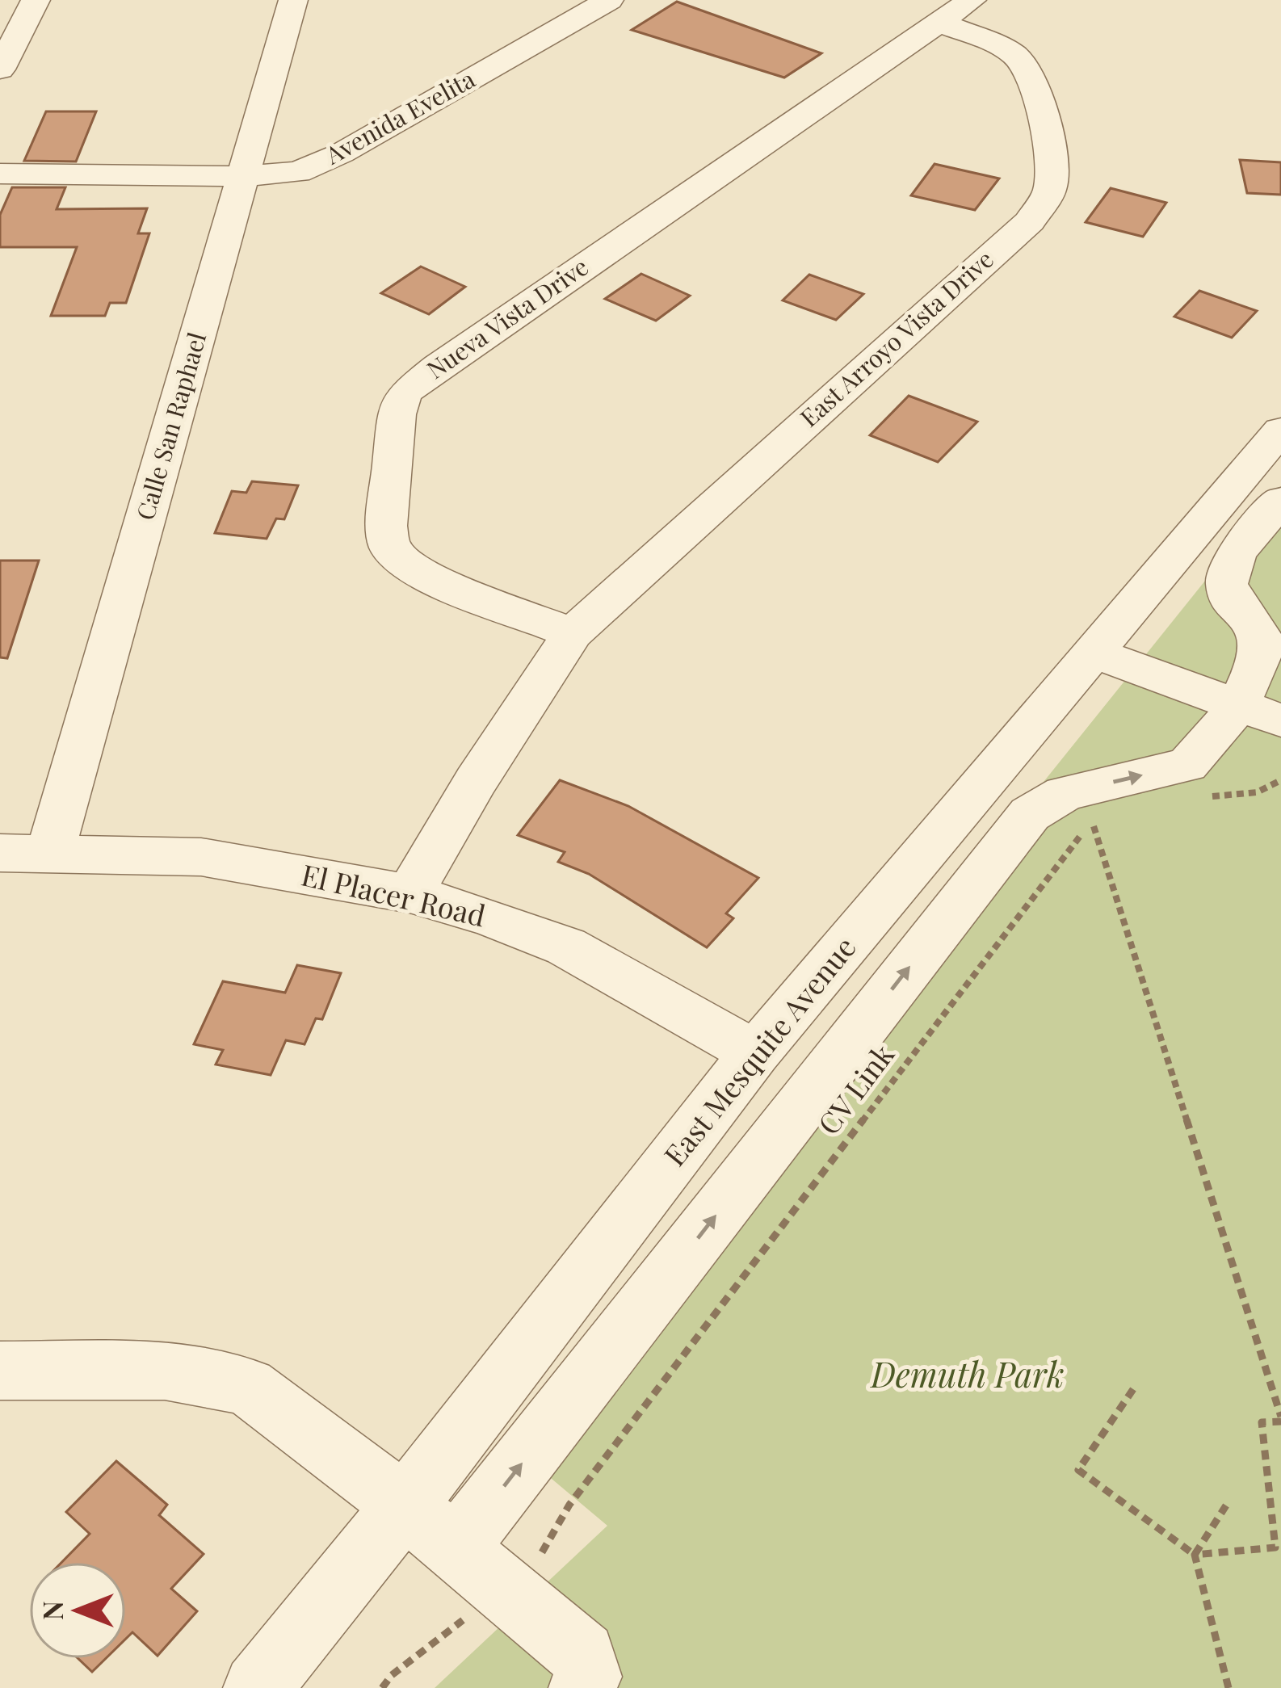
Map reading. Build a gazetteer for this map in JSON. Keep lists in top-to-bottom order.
{
  "streets": {
    "street": [
      "Avenida Evelita",
      "Nueva Vista Drive",
      "East Arroyo Vista Drive",
      "Calle San Raphael",
      "El Placer Road",
      "East Mesquite Avenue"
    ],
    "path": ["CV Link"]
  },
  "crossings": [
    ["Avenida Evelita", "Calle San Raphael"],
    ["Nueva Vista Drive", "East Arroyo Vista Drive"],
    ["Calle San Raphael", "El Placer Road"],
    ["El Placer Road", "East Mesquite Avenue"]
  ],
  "parks": ["Demuth Park"],
  "north": "left"
}
